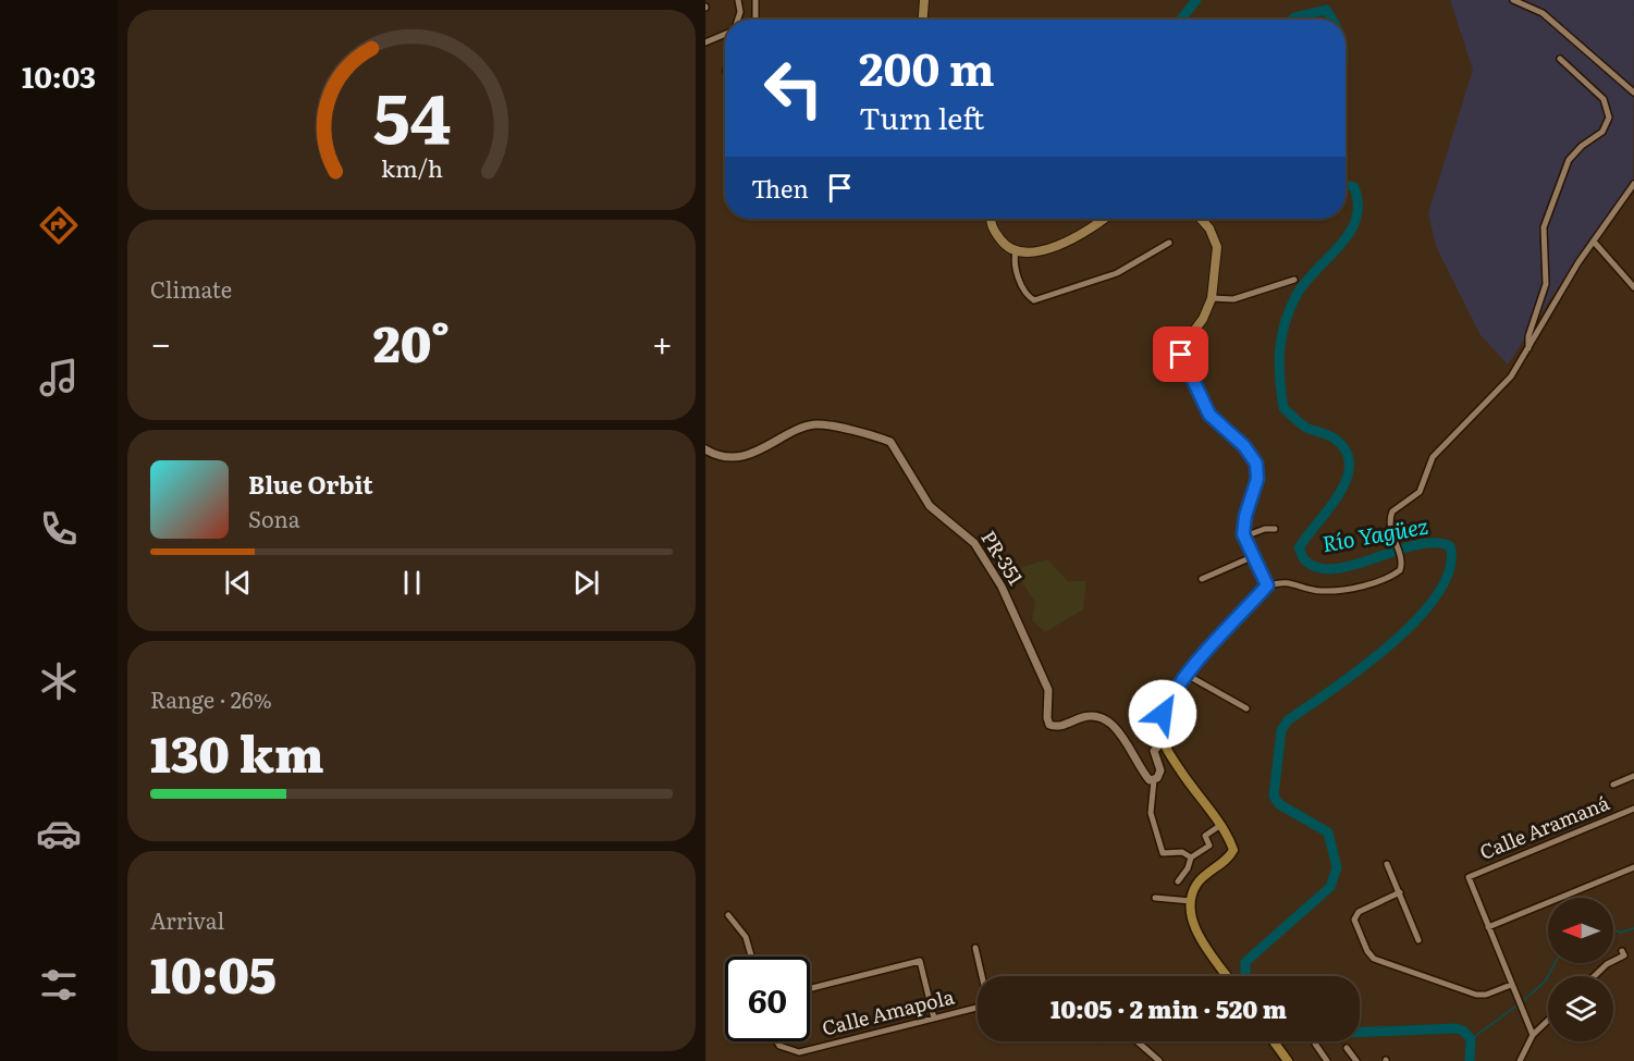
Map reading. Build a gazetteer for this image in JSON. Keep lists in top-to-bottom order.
{
  "streets": {
    "street": ["PR-351", "Calle Aramaná", "Calle Amapola"]
  },
  "water": ["Río Yagüez"],
  "north": "left",
  "page": {
    "tabs": "10:03",
    "turn": ["200 m", "Turn left"],
    "then": "Then",
    "tile": [
      "Climate",
      ["Range · 26%", "130 km"],
      ["Arrival", "10:05"]
    ],
    "heat": ["−", "20°", "+"],
    "song": ["Blue Orbit", "Sona"],
    "limit": "60",
    "trip": "10:05 · 2 min · 520 m",
    "gauge": ["54", "km/h"]
  }
}
